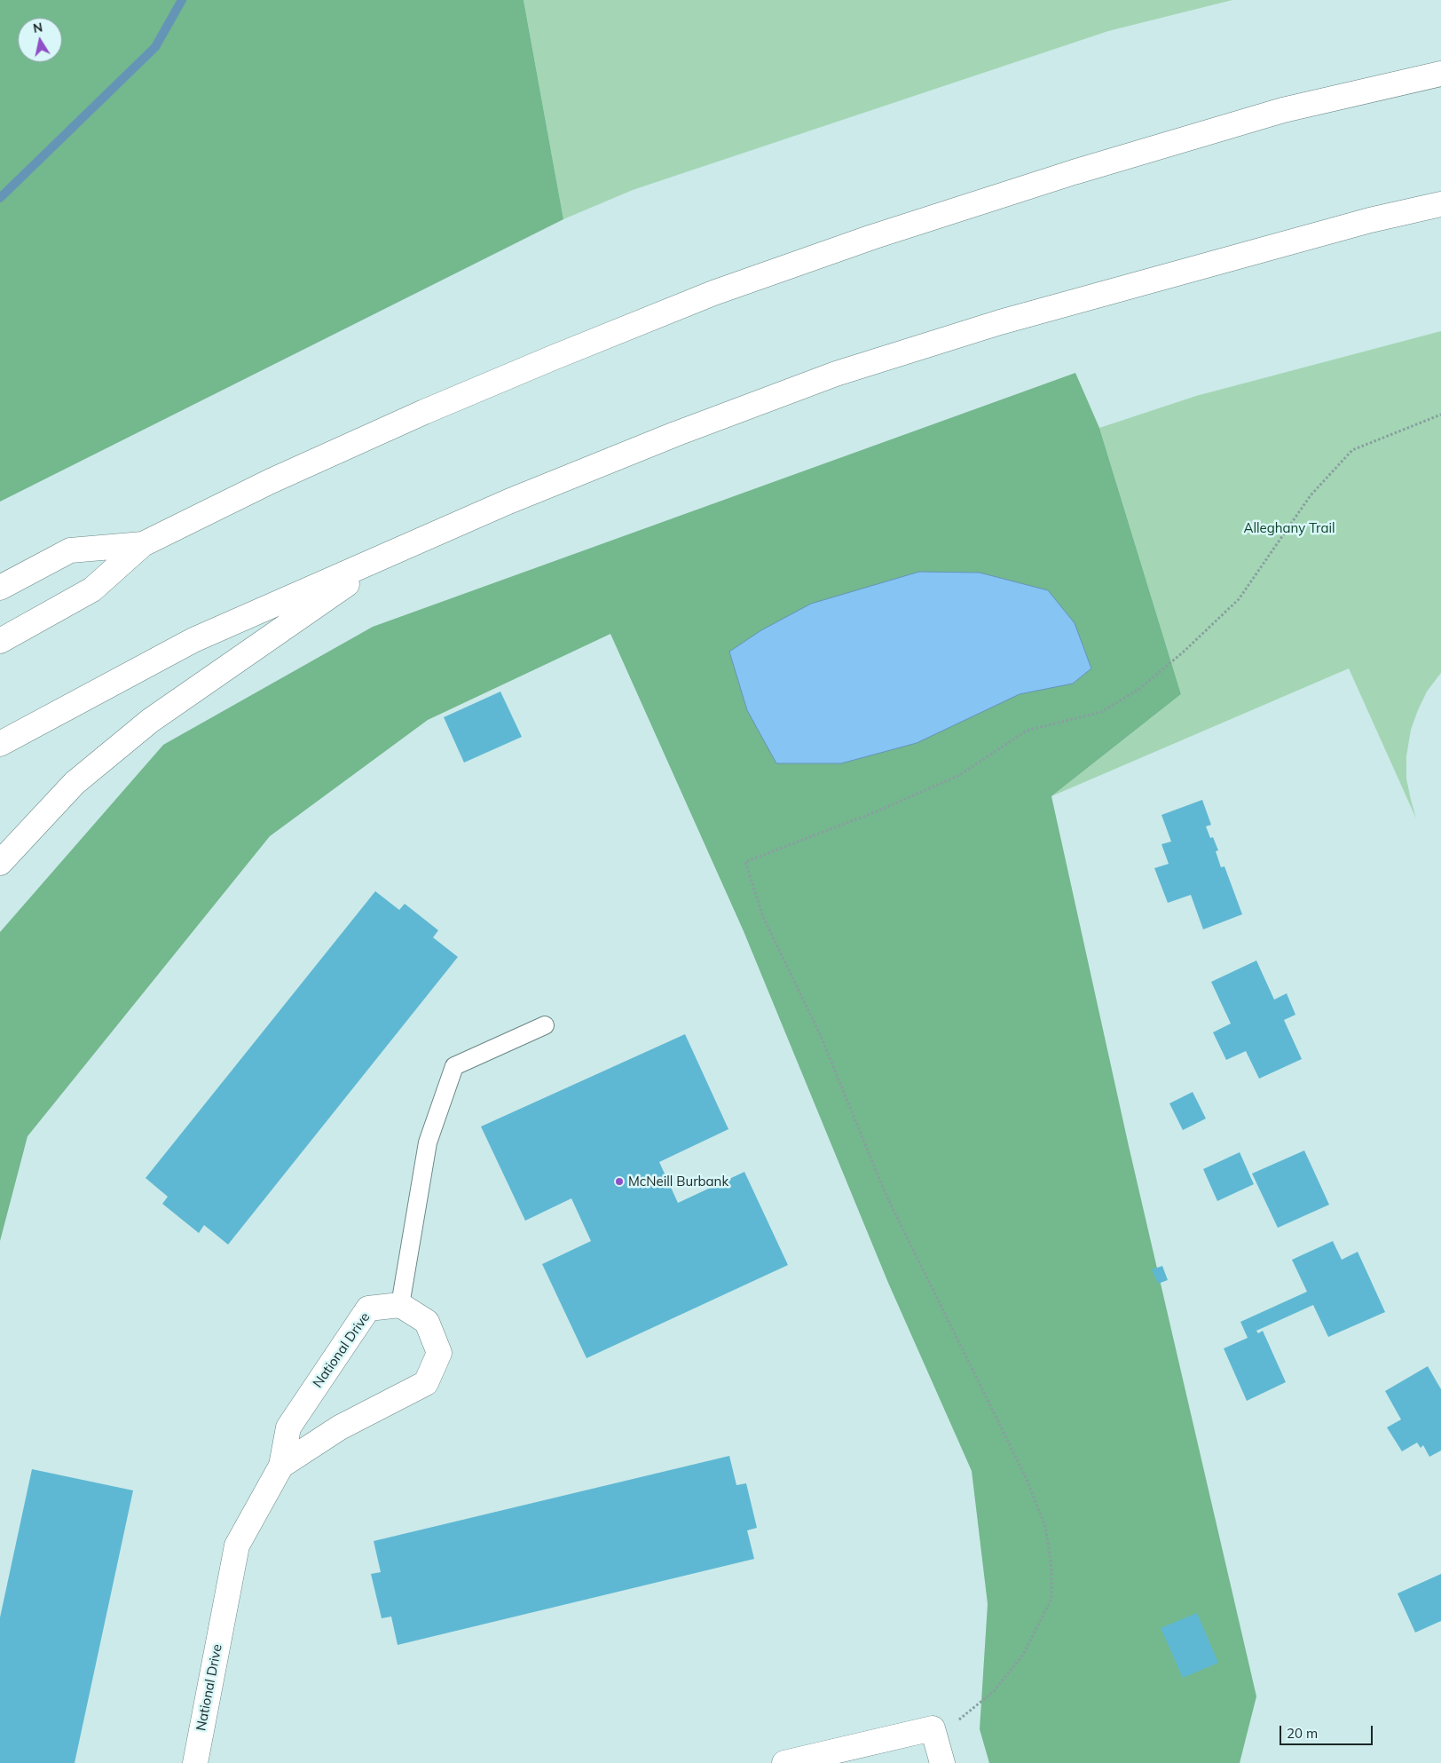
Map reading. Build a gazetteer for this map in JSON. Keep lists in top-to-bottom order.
{
  "streets": {
    "main road": ["National Drive"]
  },
  "parks": ["Alleghany Trail"],
  "places": ["McNeill Burbank"],
  "scale_bar": "20 m",
  "north": "top"
}
